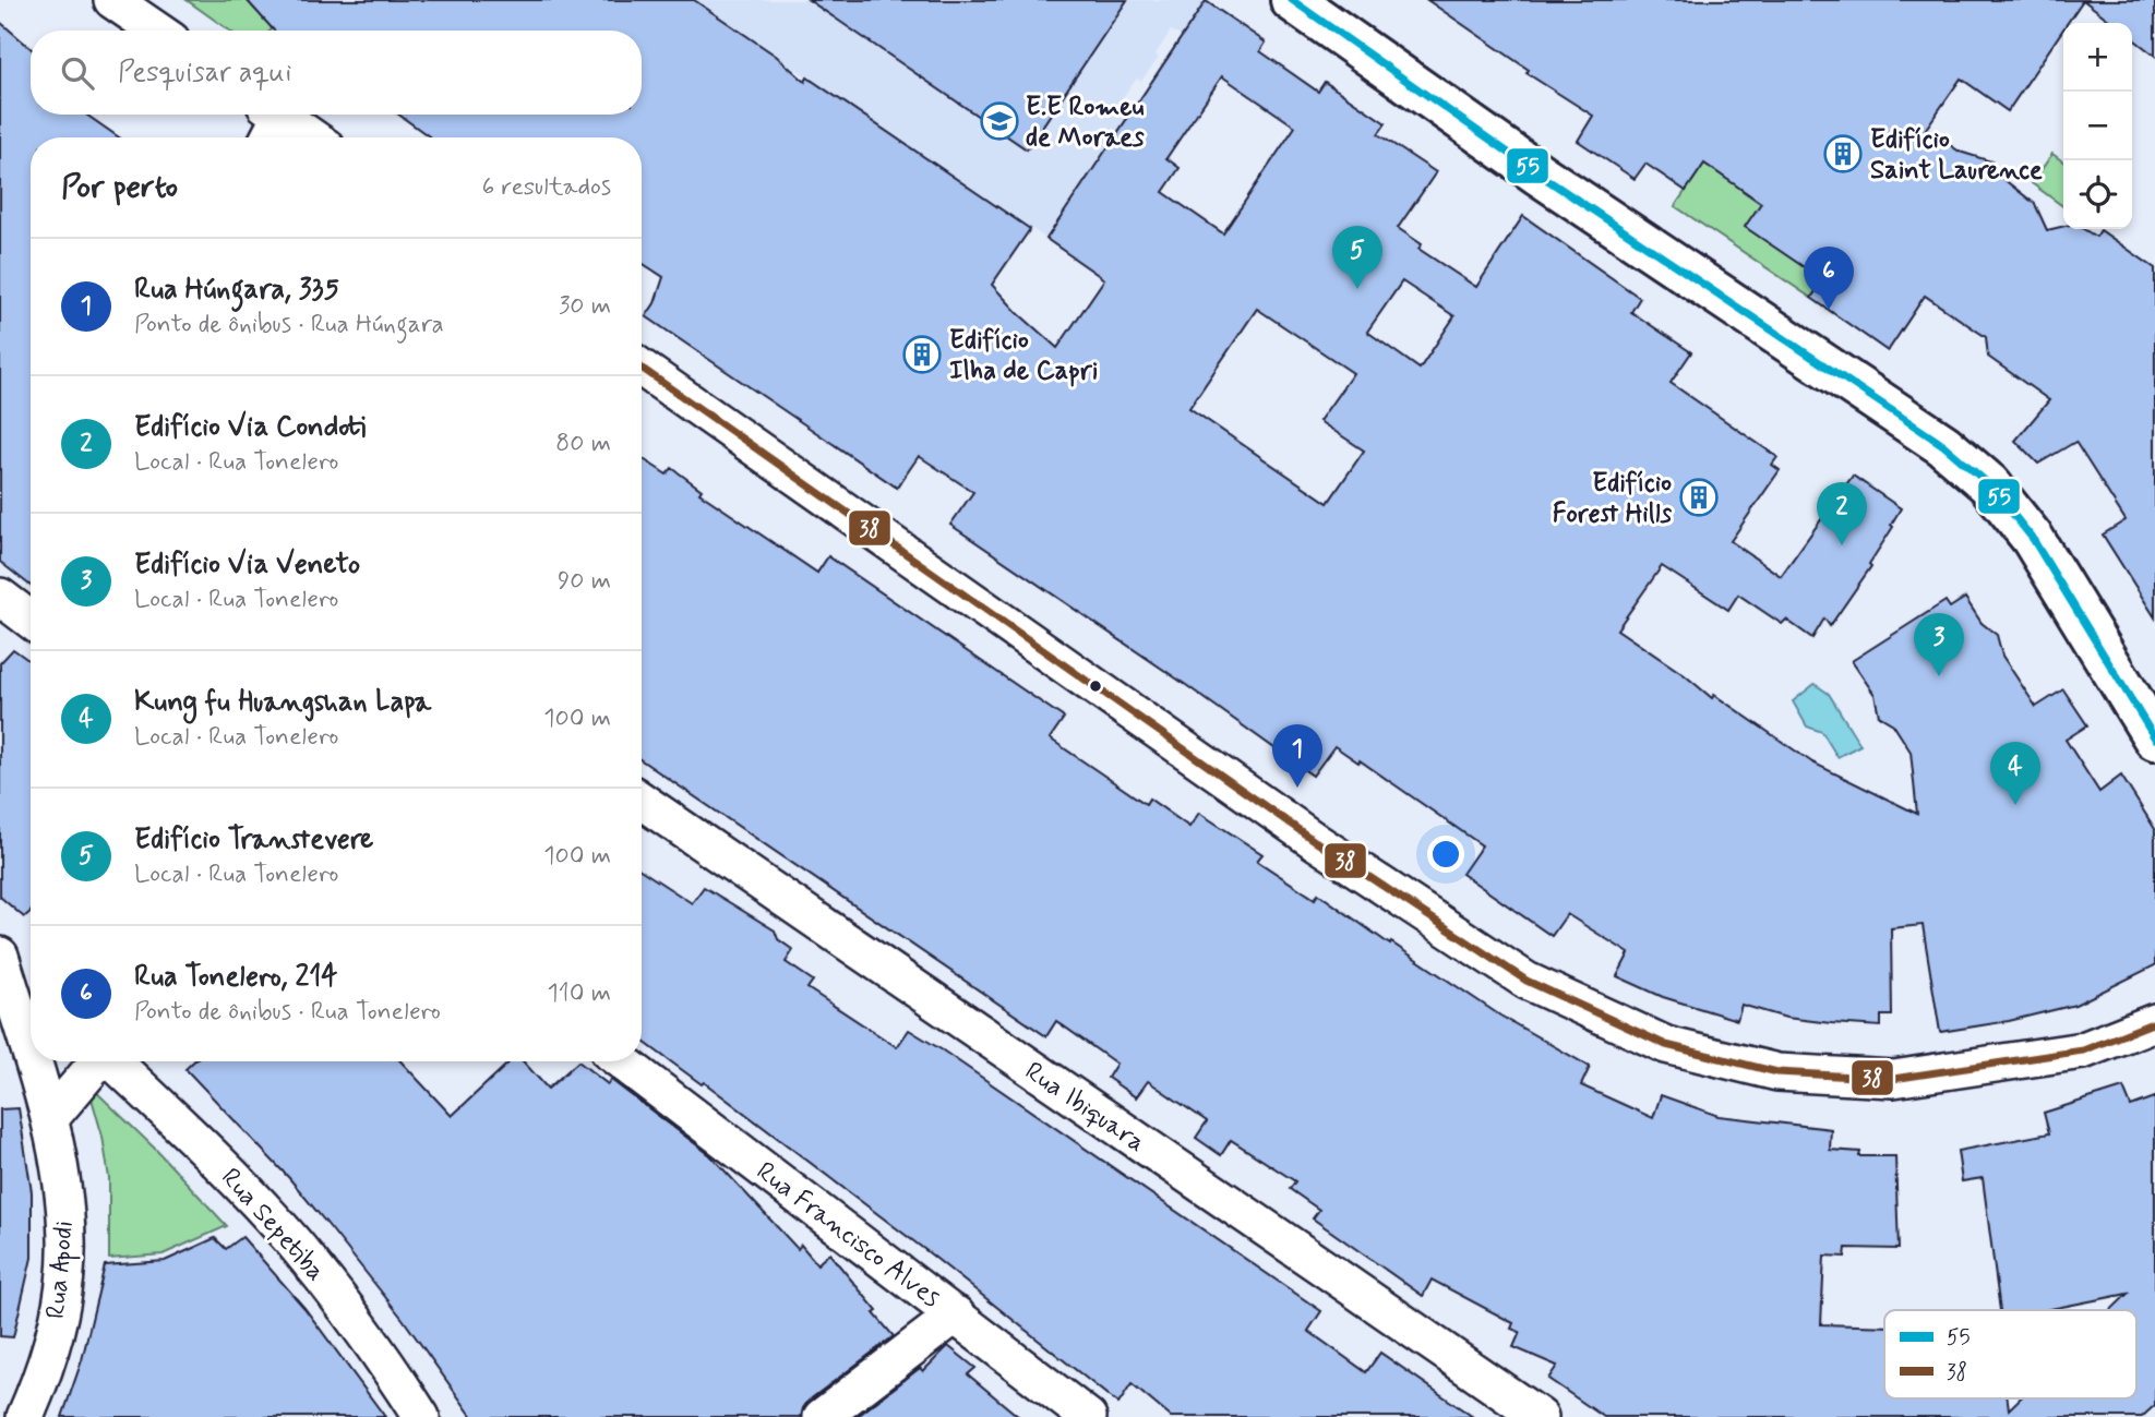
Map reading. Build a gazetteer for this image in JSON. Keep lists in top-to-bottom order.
{
  "streets": {
    "street": [
      "Rua Ibiquara",
      "Rua Sepetiba",
      "Rua Francisco Alves",
      "Rua Apodi"
    ]
  },
  "places": {
    "school or university": ["E.E Romeu de Moraes"],
    "building": ["Edifício Saint Laurence", "Edifício Ilha de Capri", "Edifício Forest Hills"]
  },
  "lines": ["transit line 55", "transit line 38"],
  "legend": ["55", "38"],
  "page": {
    "map_buttons": ["+", "−"],
    "search": "Pesquisar aqui",
    "heading": ["Por perto", "6 resultados"],
    "pins": [
      "5",
      "6",
      "2",
      "3",
      "1",
      "4"
    ],
    "list": [
      {
        "mark": "1",
        "name": "Rua Húngara, 335",
        "note": "Ponto de ônibus · Rua Húngara",
        "value": "30 m"
      },
      {
        "mark": "2",
        "name": "Edifício Via Condoti",
        "note": "Local · Rua Tonelero",
        "value": "80 m"
      },
      {
        "mark": "3",
        "name": "Edifício Via Veneto",
        "note": "Local · Rua Tonelero",
        "value": "90 m"
      },
      {
        "mark": "4",
        "name": "Kung fu Huangshan Lapa",
        "note": "Local · Rua Tonelero",
        "value": "100 m"
      },
      {
        "mark": "5",
        "name": "Edifício Transtevere",
        "note": "Local · Rua Tonelero",
        "value": "100 m"
      },
      {
        "mark": "6",
        "name": "Rua Tonelero, 214",
        "note": "Ponto de ônibus · Rua Tonelero",
        "value": "110 m"
      }
    ]
  }
}
